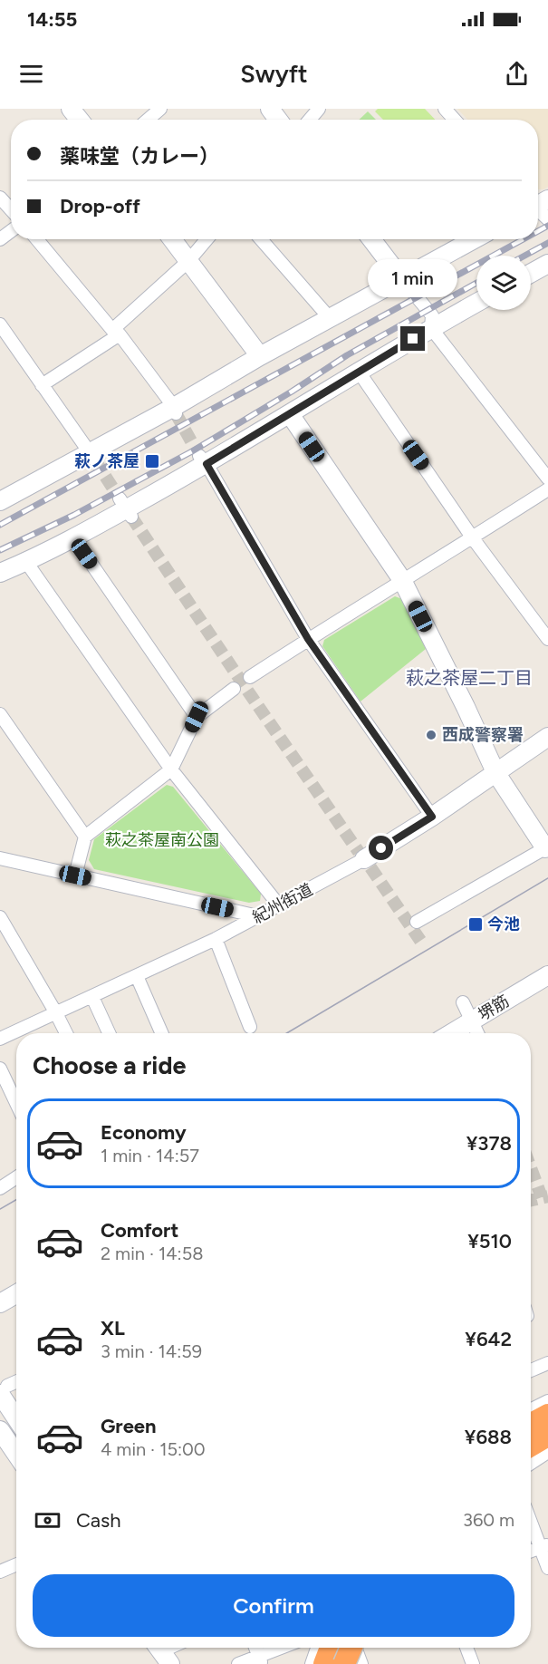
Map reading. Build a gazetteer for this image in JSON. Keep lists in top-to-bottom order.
{
  "streets": {
    "street": ["紀州街道", "堺筋"]
  },
  "districts": ["萩之茶屋二丁目"],
  "parks": ["萩之茶屋南公園"],
  "places": {
    "transit": ["萩ノ茶屋", "今池"],
    "other": ["西成警察署"]
  },
  "page": {
    "status": "14:55",
    "header": "Swyft",
    "banner": ["薬味堂（カレー）", "Drop-off"],
    "bubble": "1 min",
    "heading": "Choose a ride",
    "list": [
      {
        "name": "Economy",
        "note": "1 min · 14:57",
        "value": "¥378"
      },
      {
        "name": "Comfort",
        "note": "2 min · 14:58",
        "value": "¥510"
      },
      {
        "name": "XL",
        "note": "3 min · 14:59",
        "value": "¥642"
      },
      {
        "name": "Green",
        "note": "4 min · 15:00",
        "value": "¥688"
      }
    ],
    "pay": ["Cash", "360 m"],
    "buttons": "Confirm"
  }
}
